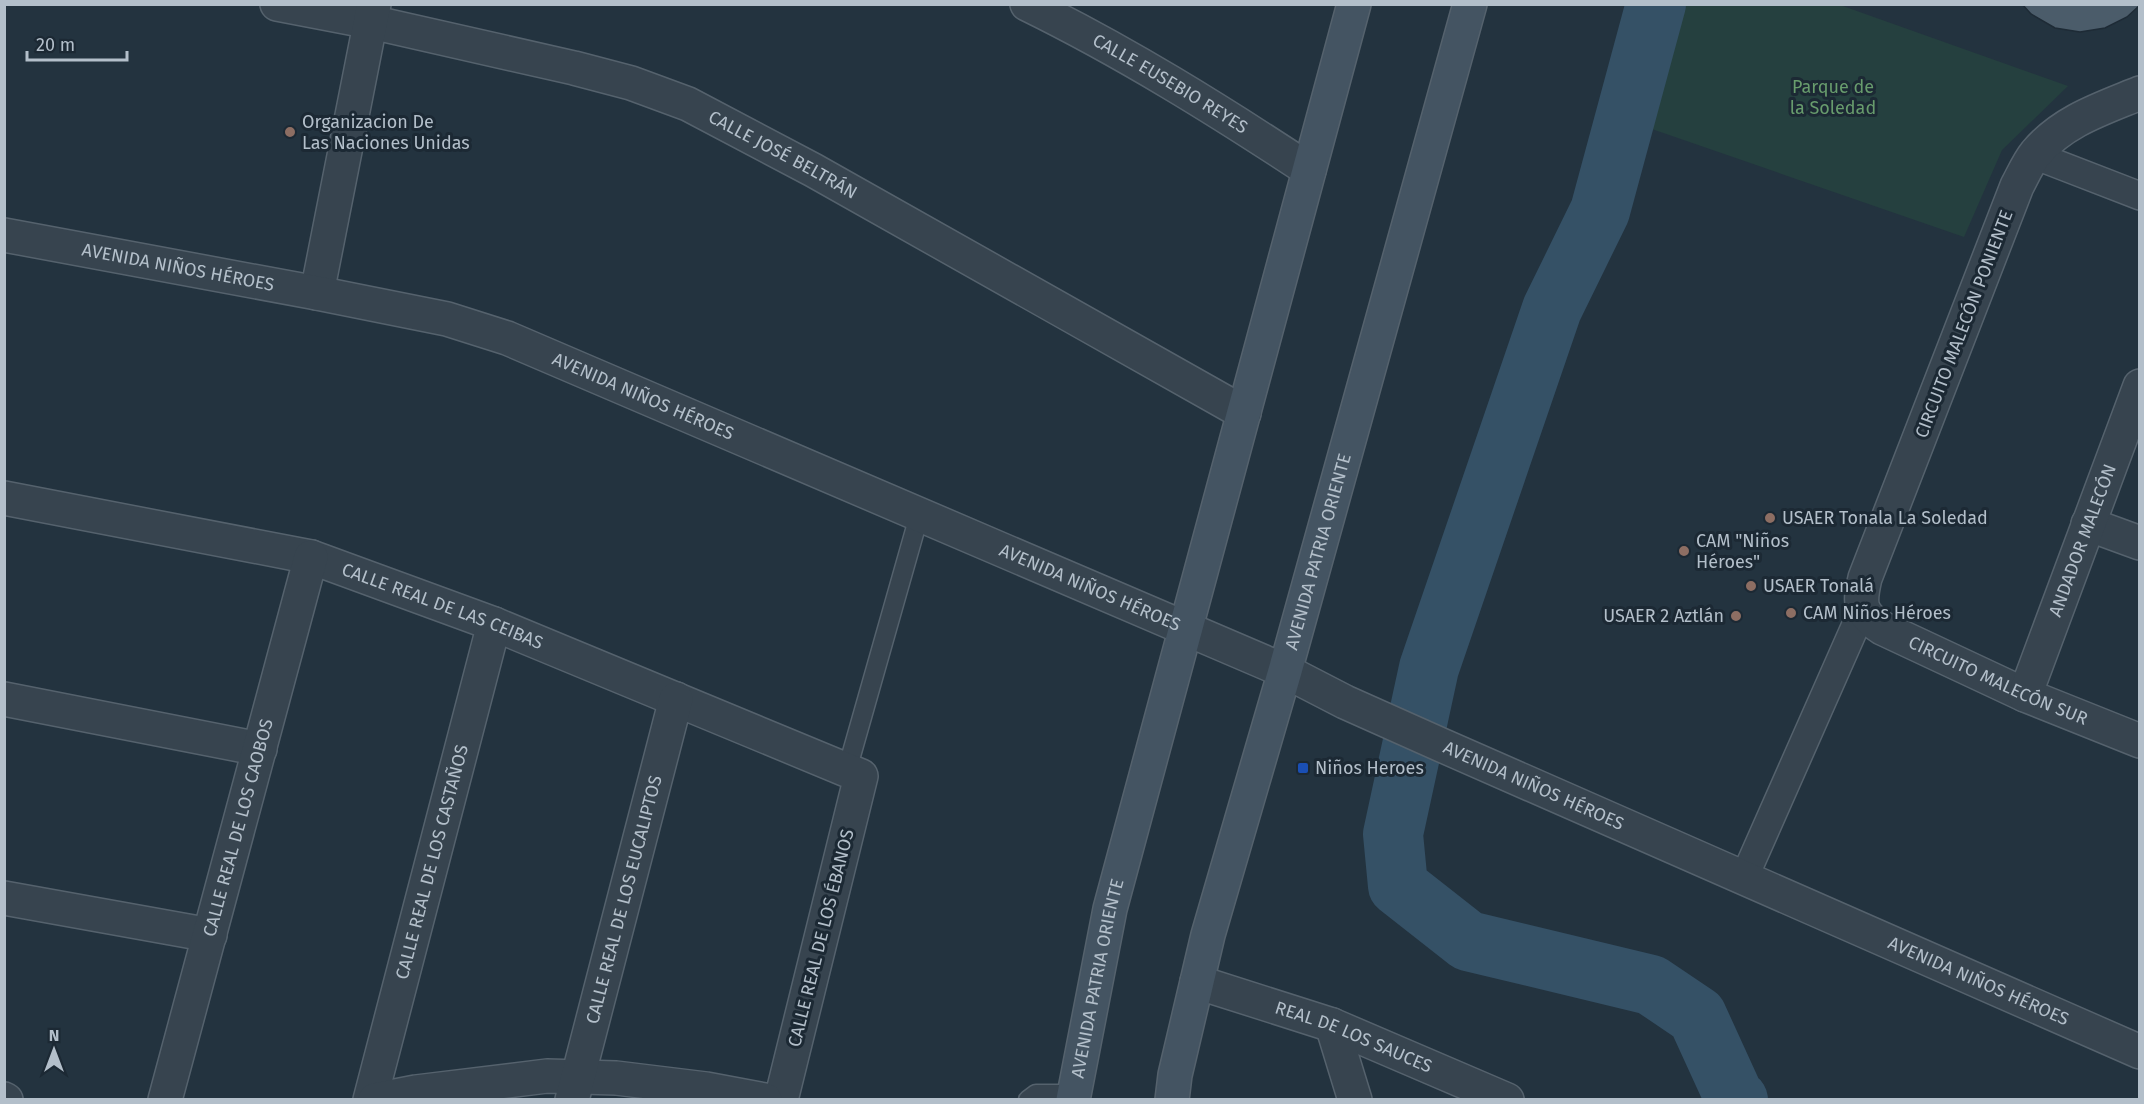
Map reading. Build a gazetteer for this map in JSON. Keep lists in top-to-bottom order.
{
  "streets": {
    "main road": ["AVENIDA PATRIA ORIENTE"],
    "street": [
      "CALLE EUSEBIO REYES",
      "CALLE JOSÉ BELTRÁN",
      "AVENIDA NIÑOS HÉROES",
      "CIRCUITO MALECÓN PONIENTE",
      "ANDADOR MALECÓN",
      "CALLE REAL DE LAS CEIBAS",
      "CIRCUITO MALECÓN SUR",
      "CALLE REAL DE LOS CAOBOS",
      "CALLE REAL DE LOS CASTAÑOS",
      "CALLE REAL DE LOS EUCALIPTOS",
      "CALLE REAL DE LOS ÉBANOS",
      "REAL DE LOS SAUCES"
    ]
  },
  "crossings": [
    ["CALLE EUSEBIO REYES", "AVENIDA PATRIA ORIENTE"],
    ["CALLE JOSÉ BELTRÁN", "AVENIDA PATRIA ORIENTE"],
    ["AVENIDA NIÑOS HÉROES", "AVENIDA PATRIA ORIENTE"],
    ["AVENIDA NIÑOS HÉROES", "CALLE REAL DE LOS ÉBANOS"],
    ["CIRCUITO MALECÓN PONIENTE", "CIRCUITO MALECÓN SUR"],
    ["ANDADOR MALECÓN", "CIRCUITO MALECÓN SUR"],
    ["AVENIDA PATRIA ORIENTE", "REAL DE LOS SAUCES"],
    ["CALLE REAL DE LAS CEIBAS", "CALLE REAL DE LOS CAOBOS"],
    ["CALLE REAL DE LAS CEIBAS", "CALLE REAL DE LOS CASTAÑOS"],
    ["CALLE REAL DE LAS CEIBAS", "CALLE REAL DE LOS EUCALIPTOS"],
    ["CALLE REAL DE LAS CEIBAS", "CALLE REAL DE LOS ÉBANOS"]
  ],
  "parks": ["Parque de la Soledad"],
  "places": {
    "other": [
      "Organizacion De Las Naciones Unidas",
      "USAER Tonala La Soledad",
      "CAM \"Niños Héroes\"",
      "USAER Tonalá",
      "CAM Niños Héroes",
      "USAER 2 Aztlán"
    ],
    "transit": ["Niños Heroes"]
  },
  "scale_bar": "20 m",
  "north": "top"
}
